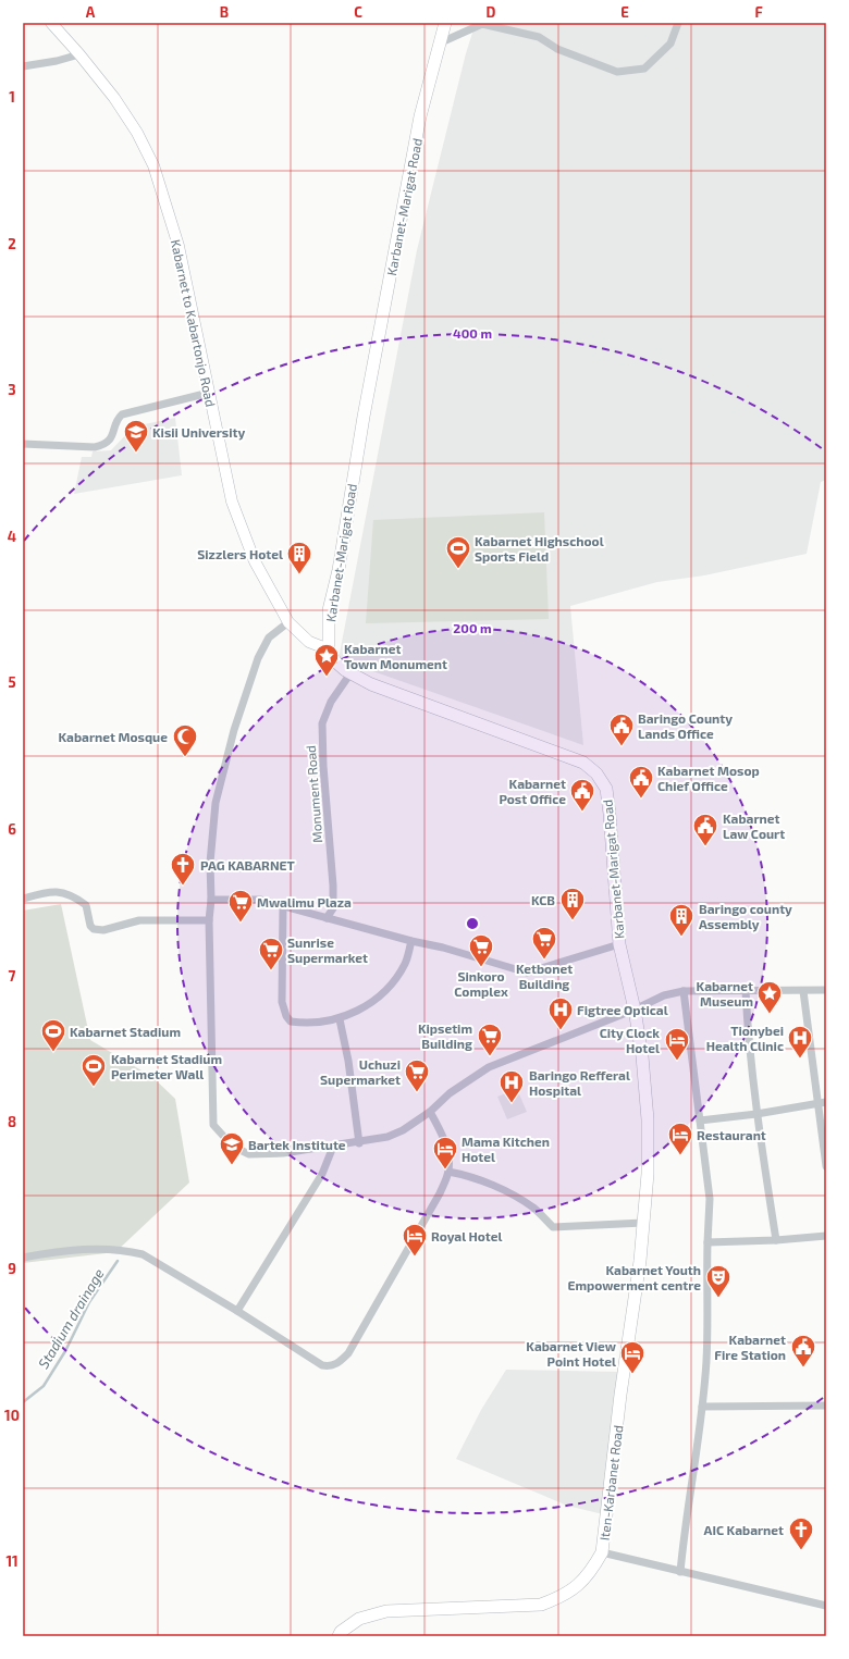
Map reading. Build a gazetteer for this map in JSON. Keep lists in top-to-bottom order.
{
  "streets": {
    "main road": ["Karbanet-Marigat Road", "Kabarnet to Kabartonjo Road", "Iten-Karbanet Road"],
    "street": ["Monument Road"]
  },
  "crossings": [
    ["Karbanet-Marigat Road", "Kabarnet to Kabartonjo Road"],
    ["Karbanet-Marigat Road", "Monument Road"],
    ["Karbanet-Marigat Road", "Iten-Karbanet Road"]
  ],
  "water": ["Stadium drainage"],
  "places": {
    "school or university": ["Kisii University", "Bartek Institute"],
    "sports": ["Kabarnet Highschool Sports Field", "Kabarnet Stadium", "Kabarnet Stadium Perimeter Wall"],
    "building": ["Sizzlers Hotel", "KCB", "Baringo county Assembly"],
    "place": ["Kabarnet Town Monument", "Kabarnet Museum"],
    "public building": [
      "Baringo County Lands Office",
      "Kabarnet Mosop Chief Office",
      "Kabarnet Post Office",
      "Kabarnet Law Court",
      "Kabarnet Fire Station"
    ],
    "mosque": ["Kabarnet Mosque"],
    "church": ["PAG KABARNET", "AIC Kabarnet"],
    "supermarket": [
      "Mwalimu Plaza",
      "Ketbonet Building",
      "Sinkoro Complex",
      "Sunrise Supermarket",
      "Kipsetim Building",
      "Uchuzi Supermarket"
    ],
    "hospital": ["Figtree Optical", "Tionybei Health Clinic", "Baringo Refferal Hospital"],
    "hotel": [
      "City Clock Hotel",
      "Restaurant",
      "Mama Kitchen Hotel",
      "Royal Hotel",
      "Kabarnet View Point Hotel"
    ],
    "theatre": ["Kabarnet Youth Empowerment centre"]
  },
  "grid": {
    "columns": [
      "A",
      "B",
      "C",
      "D",
      "E",
      "F"
    ],
    "rows": [
      "1",
      "2",
      "3",
      "4",
      "5",
      "6",
      "7",
      "8",
      "9",
      "10",
      "11"
    ]
  },
  "rings": ["400 m", "200 m"]
}
